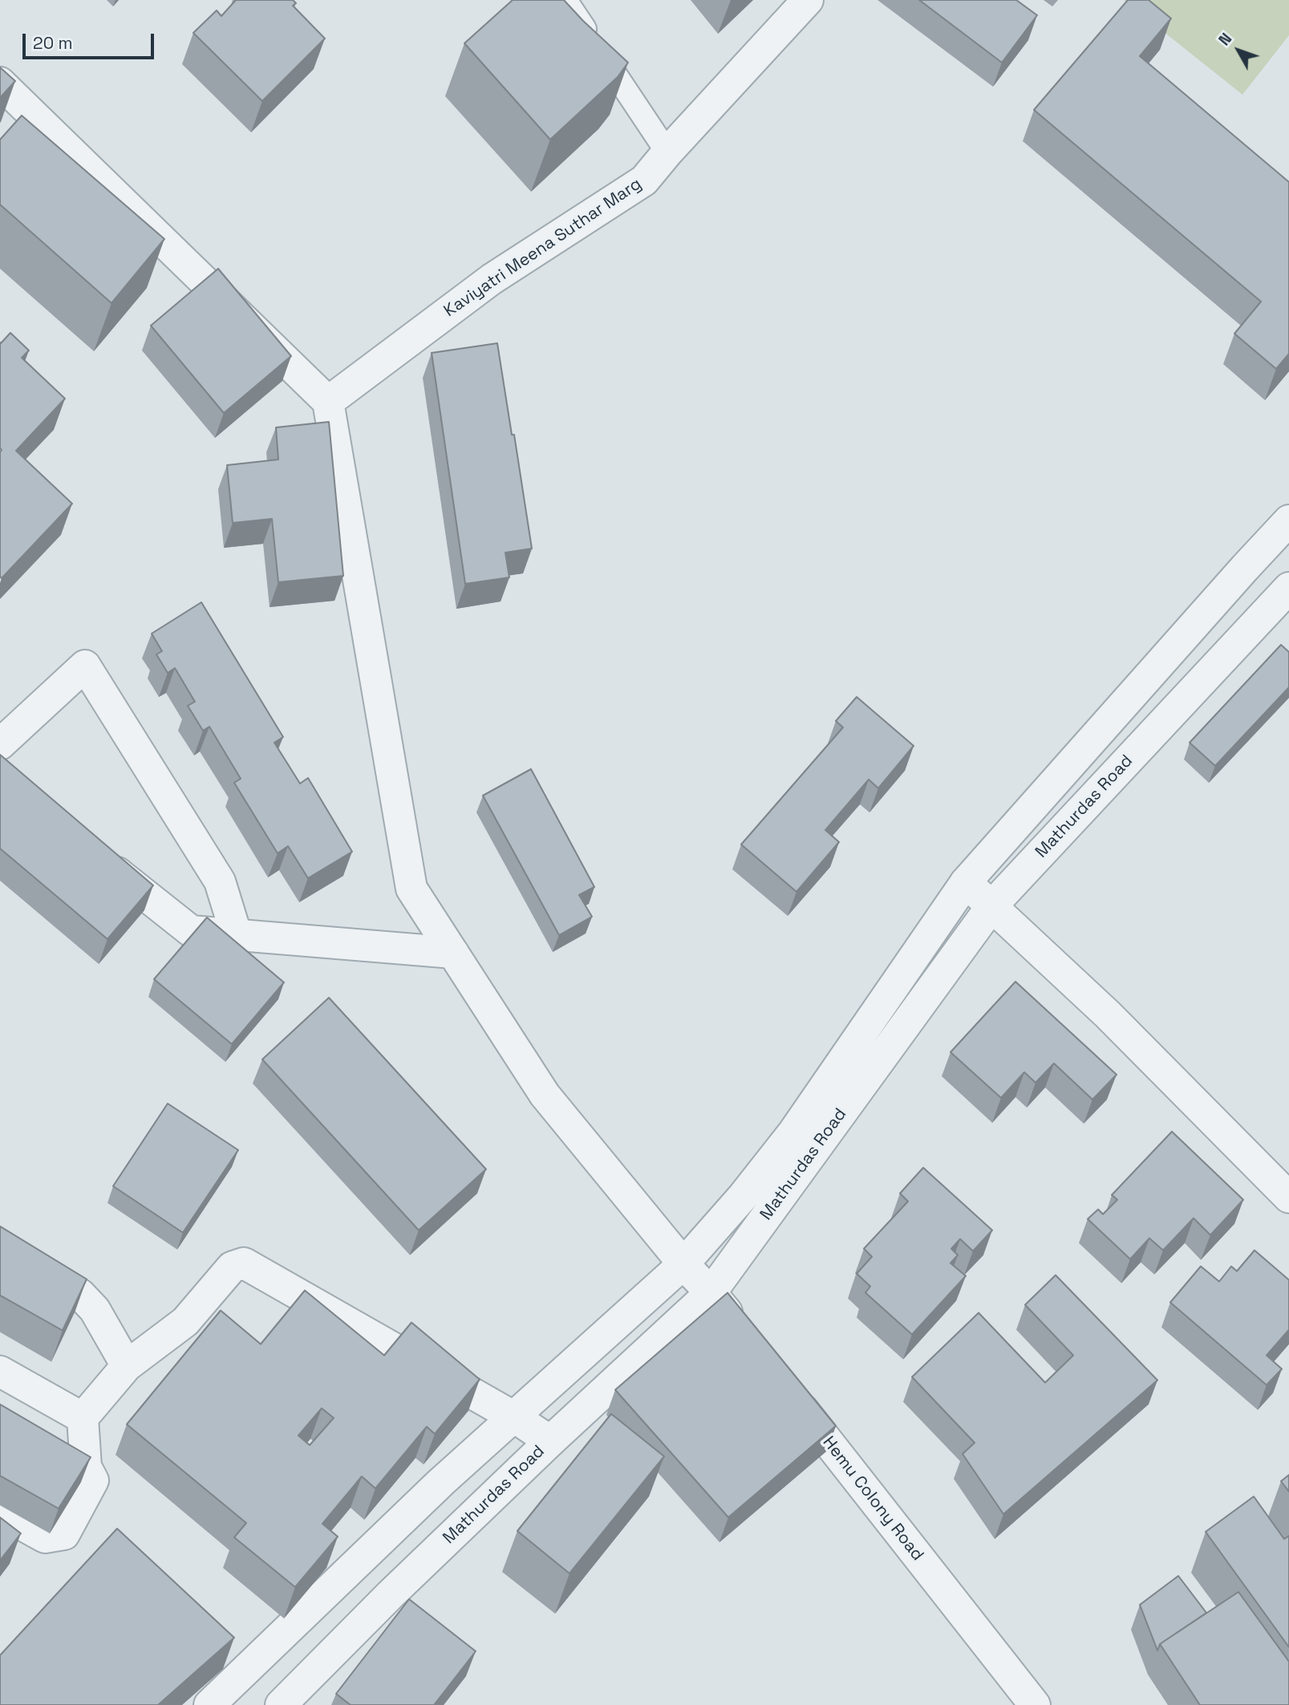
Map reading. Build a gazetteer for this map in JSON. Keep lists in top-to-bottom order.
{
  "streets": {
    "street": ["Kaviyatri Meena Suthar Marg", "Mathurdas Road", "Hemu Colony Road"]
  },
  "scale_bar": "20 m",
  "north": "top left"
}
